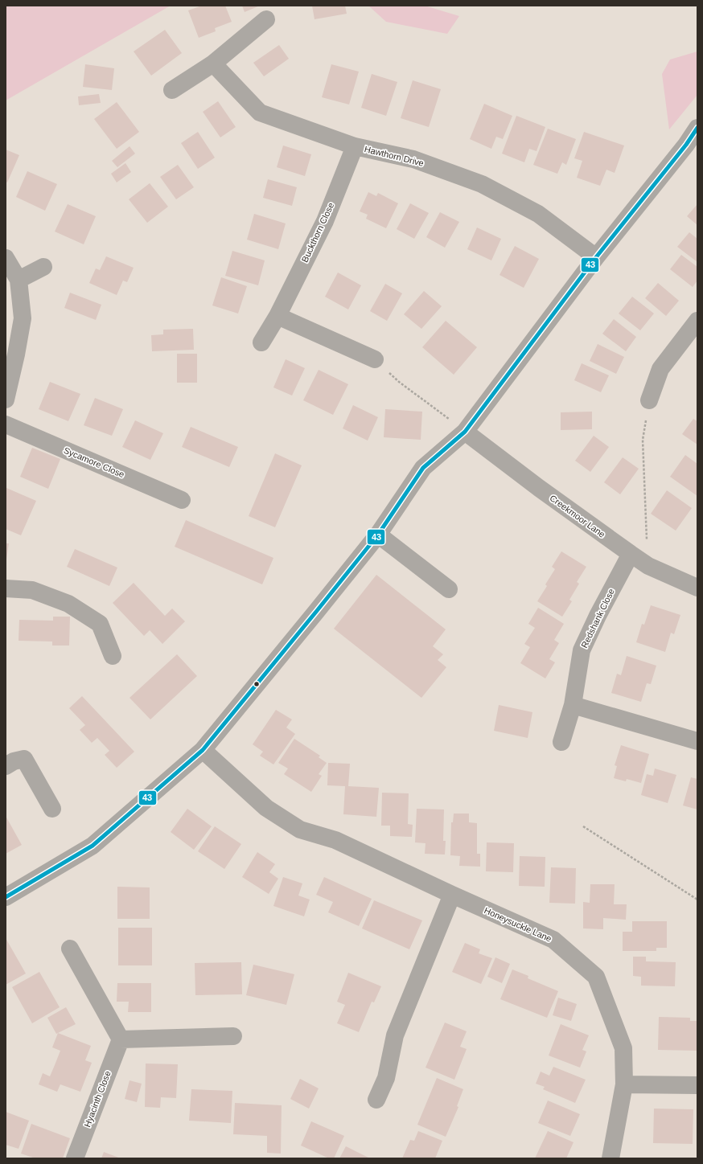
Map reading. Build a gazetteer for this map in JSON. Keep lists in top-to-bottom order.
{
  "streets": {
    "street": [
      "Hawthorn Drive",
      "Buckthorn Close",
      "Sycamore Close",
      "Creekmoor Lane",
      "Redshank Close",
      "Honeysuckle Lane",
      "Hyacinth Close"
    ]
  },
  "crossings": [
    ["Hawthorn Drive", "Buckthorn Close"],
    ["Creekmoor Lane", "Redshank Close"]
  ],
  "lines": ["transit line 43"]
}
